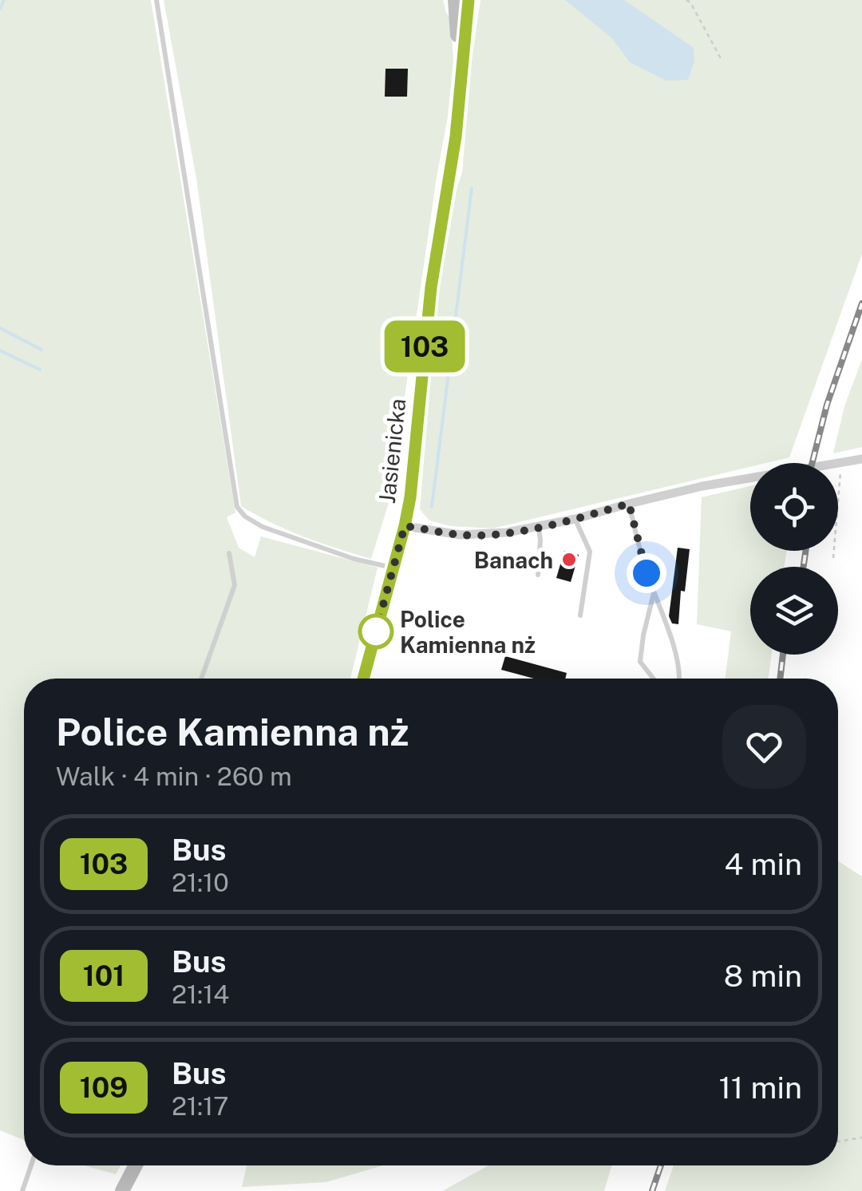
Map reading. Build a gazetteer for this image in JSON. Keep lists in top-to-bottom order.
{
  "streets": {
    "main road": ["Jasienicka"]
  },
  "places": ["Banach", "Police Kamienna nż"],
  "lines": ["bus line 103"],
  "page": {
    "on_map": "103",
    "heading": ["Police Kamienna nż", "Walk · 4 min · 260 m"],
    "list": [
      {
        "mark": "103",
        "name": "Bus",
        "note": "21:10",
        "value": "4 min"
      },
      {
        "mark": "101",
        "name": "Bus",
        "note": "21:14",
        "value": "8 min"
      },
      {
        "mark": "109",
        "name": "Bus",
        "note": "21:17",
        "value": "11 min"
      }
    ]
  }
}
